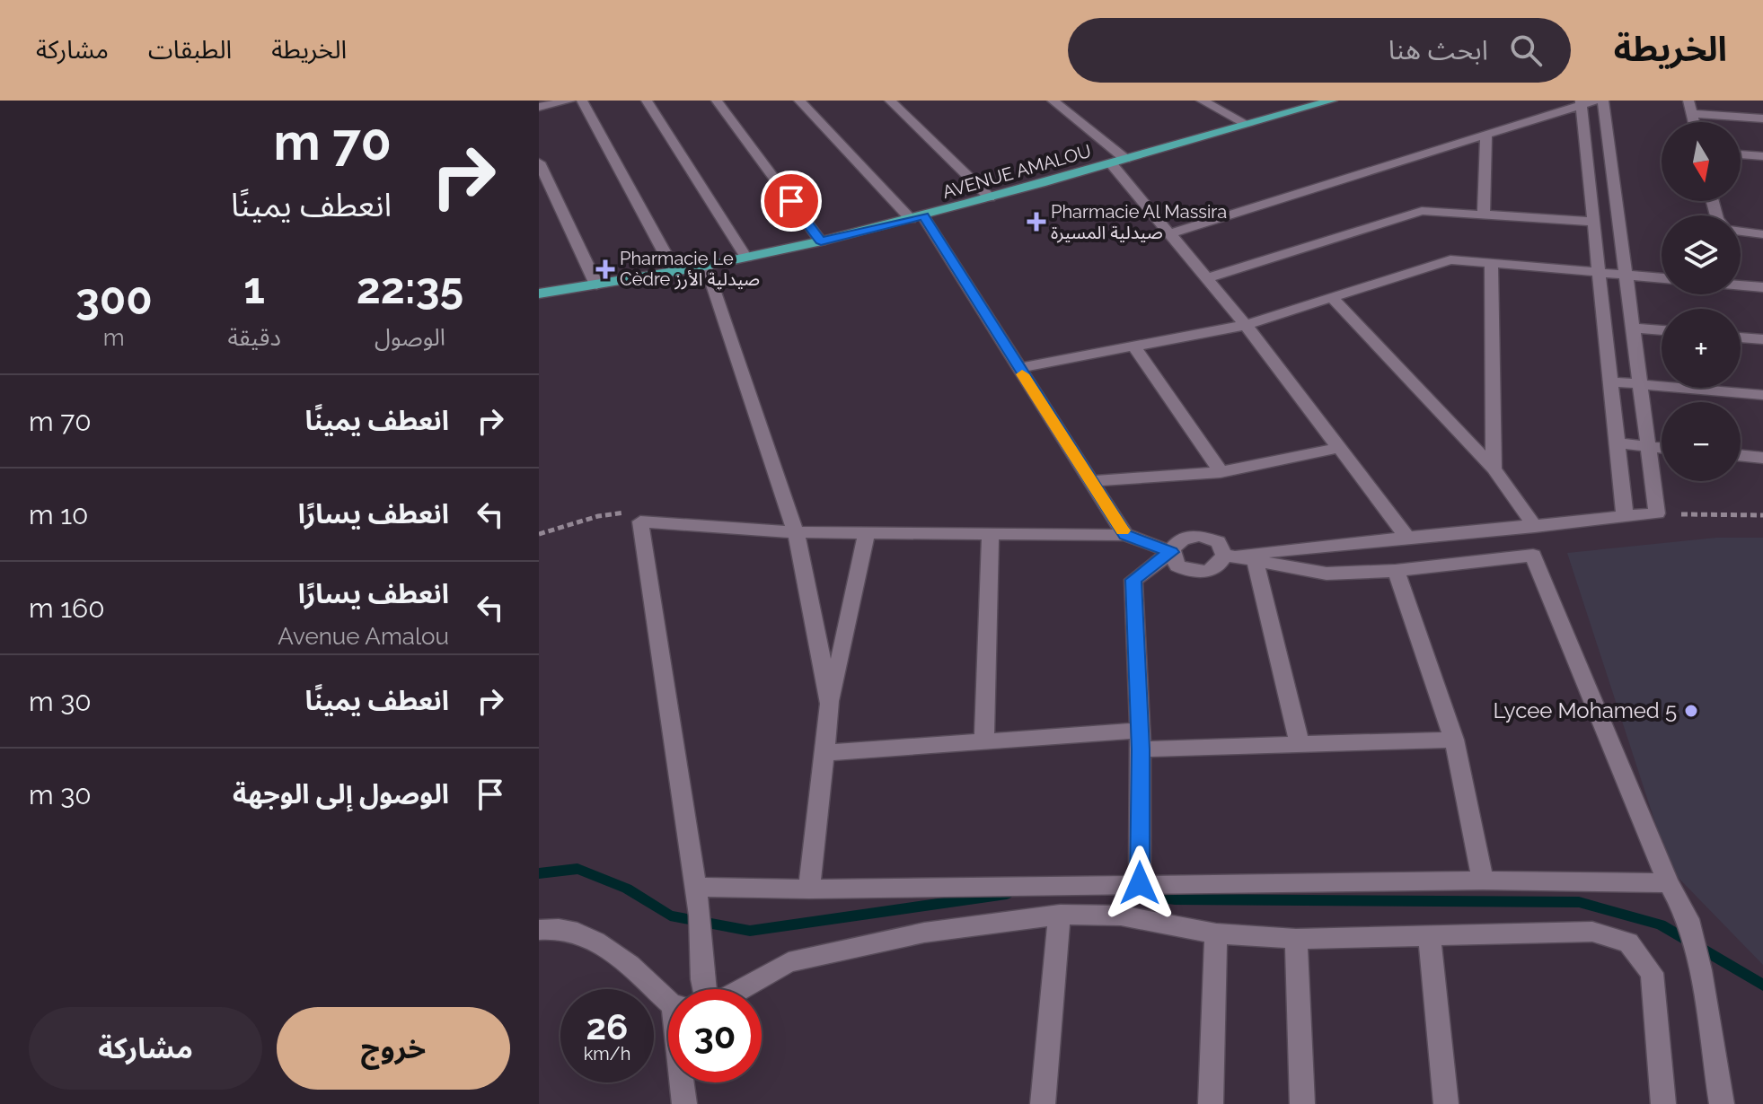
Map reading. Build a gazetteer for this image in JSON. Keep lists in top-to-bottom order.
{
  "streets": {
    "main road": ["AVENUE AMALOU"]
  },
  "places": {
    "health": ["Pharmacie Al Massira صيدلية المسيرة", "Pharmacie Le Cèdre صيدلية الأرز"],
    "other": ["Lycee Mohamed 5"]
  },
  "north": "bottom",
  "page": {
    "header": "الخريطة",
    "search": "ابحث هنا",
    "nav": ["الخريطة", "الطبقات", "مشاركة"],
    "turn": ["70 m", "انعطف يمينًا"],
    "map_buttons": ["+", "−"],
    "eta": [
      "22:35",
      "الوصول",
      "1",
      "دقيقة",
      "300",
      "m"
    ],
    "list": [
      {
        "name": "انعطف يمينًا",
        "value": "70 m"
      },
      {
        "name": "انعطف يسارًا",
        "value": "10 m"
      },
      {
        "name": "انعطف يسارًا",
        "note": "Avenue Amalou",
        "value": "160 m"
      },
      {
        "name": "انعطف يمينًا",
        "value": "30 m"
      },
      {
        "name": "الوصول إلى الوجهة",
        "value": "30 m"
      }
    ],
    "speed": "26 km/h",
    "limit": "30",
    "buttons": ["خروج", "مشاركة"]
  }
}
